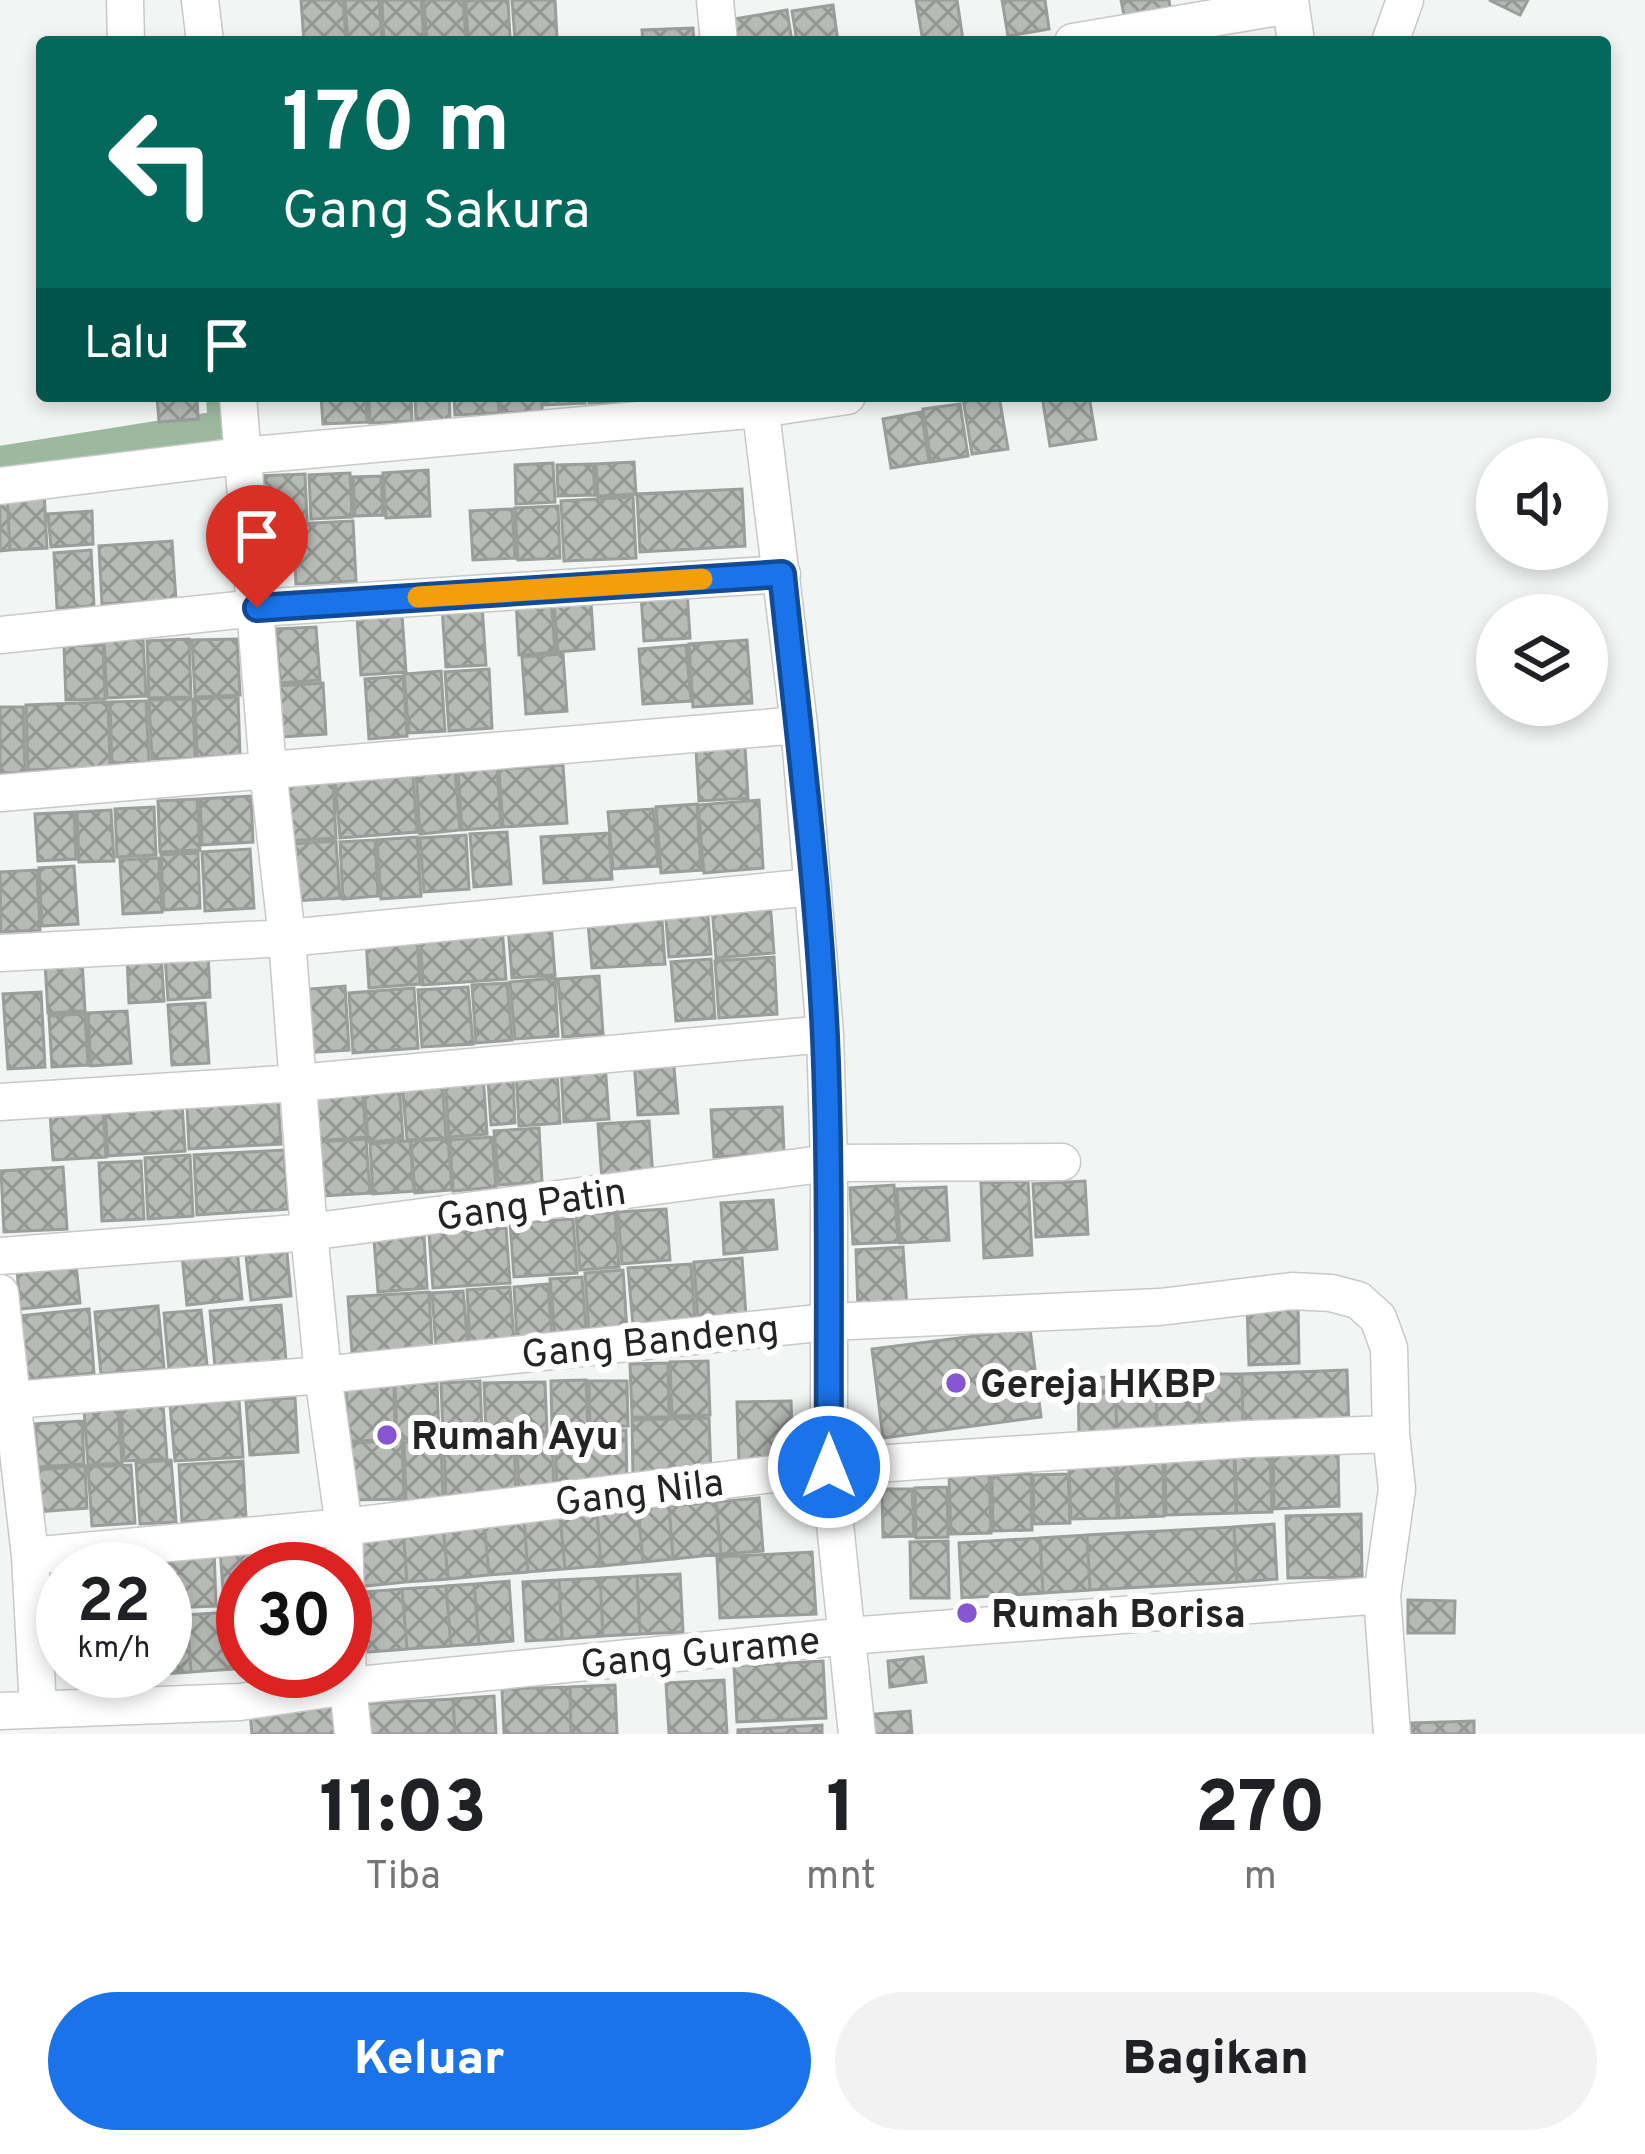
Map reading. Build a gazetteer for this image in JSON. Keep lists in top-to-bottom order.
{
  "streets": {
    "street": [
      "Gang Patin",
      "Gang Bandeng",
      "Gang Nila",
      "Gang Gurame"
    ]
  },
  "crossings": [
    ["Gang Bandeng", "Gang Nila"]
  ],
  "places": ["Gereja HKBP", "Rumah Ayu", "Rumah Borisa"],
  "page": {
    "turn": ["170 m", "Gang Sakura"],
    "then": "Lalu",
    "speed": "22 km/h",
    "limit": "30",
    "eta": [
      "11:03",
      "Tiba",
      "1",
      "mnt",
      "270",
      "m"
    ],
    "buttons": ["Keluar", "Bagikan"]
  }
}
